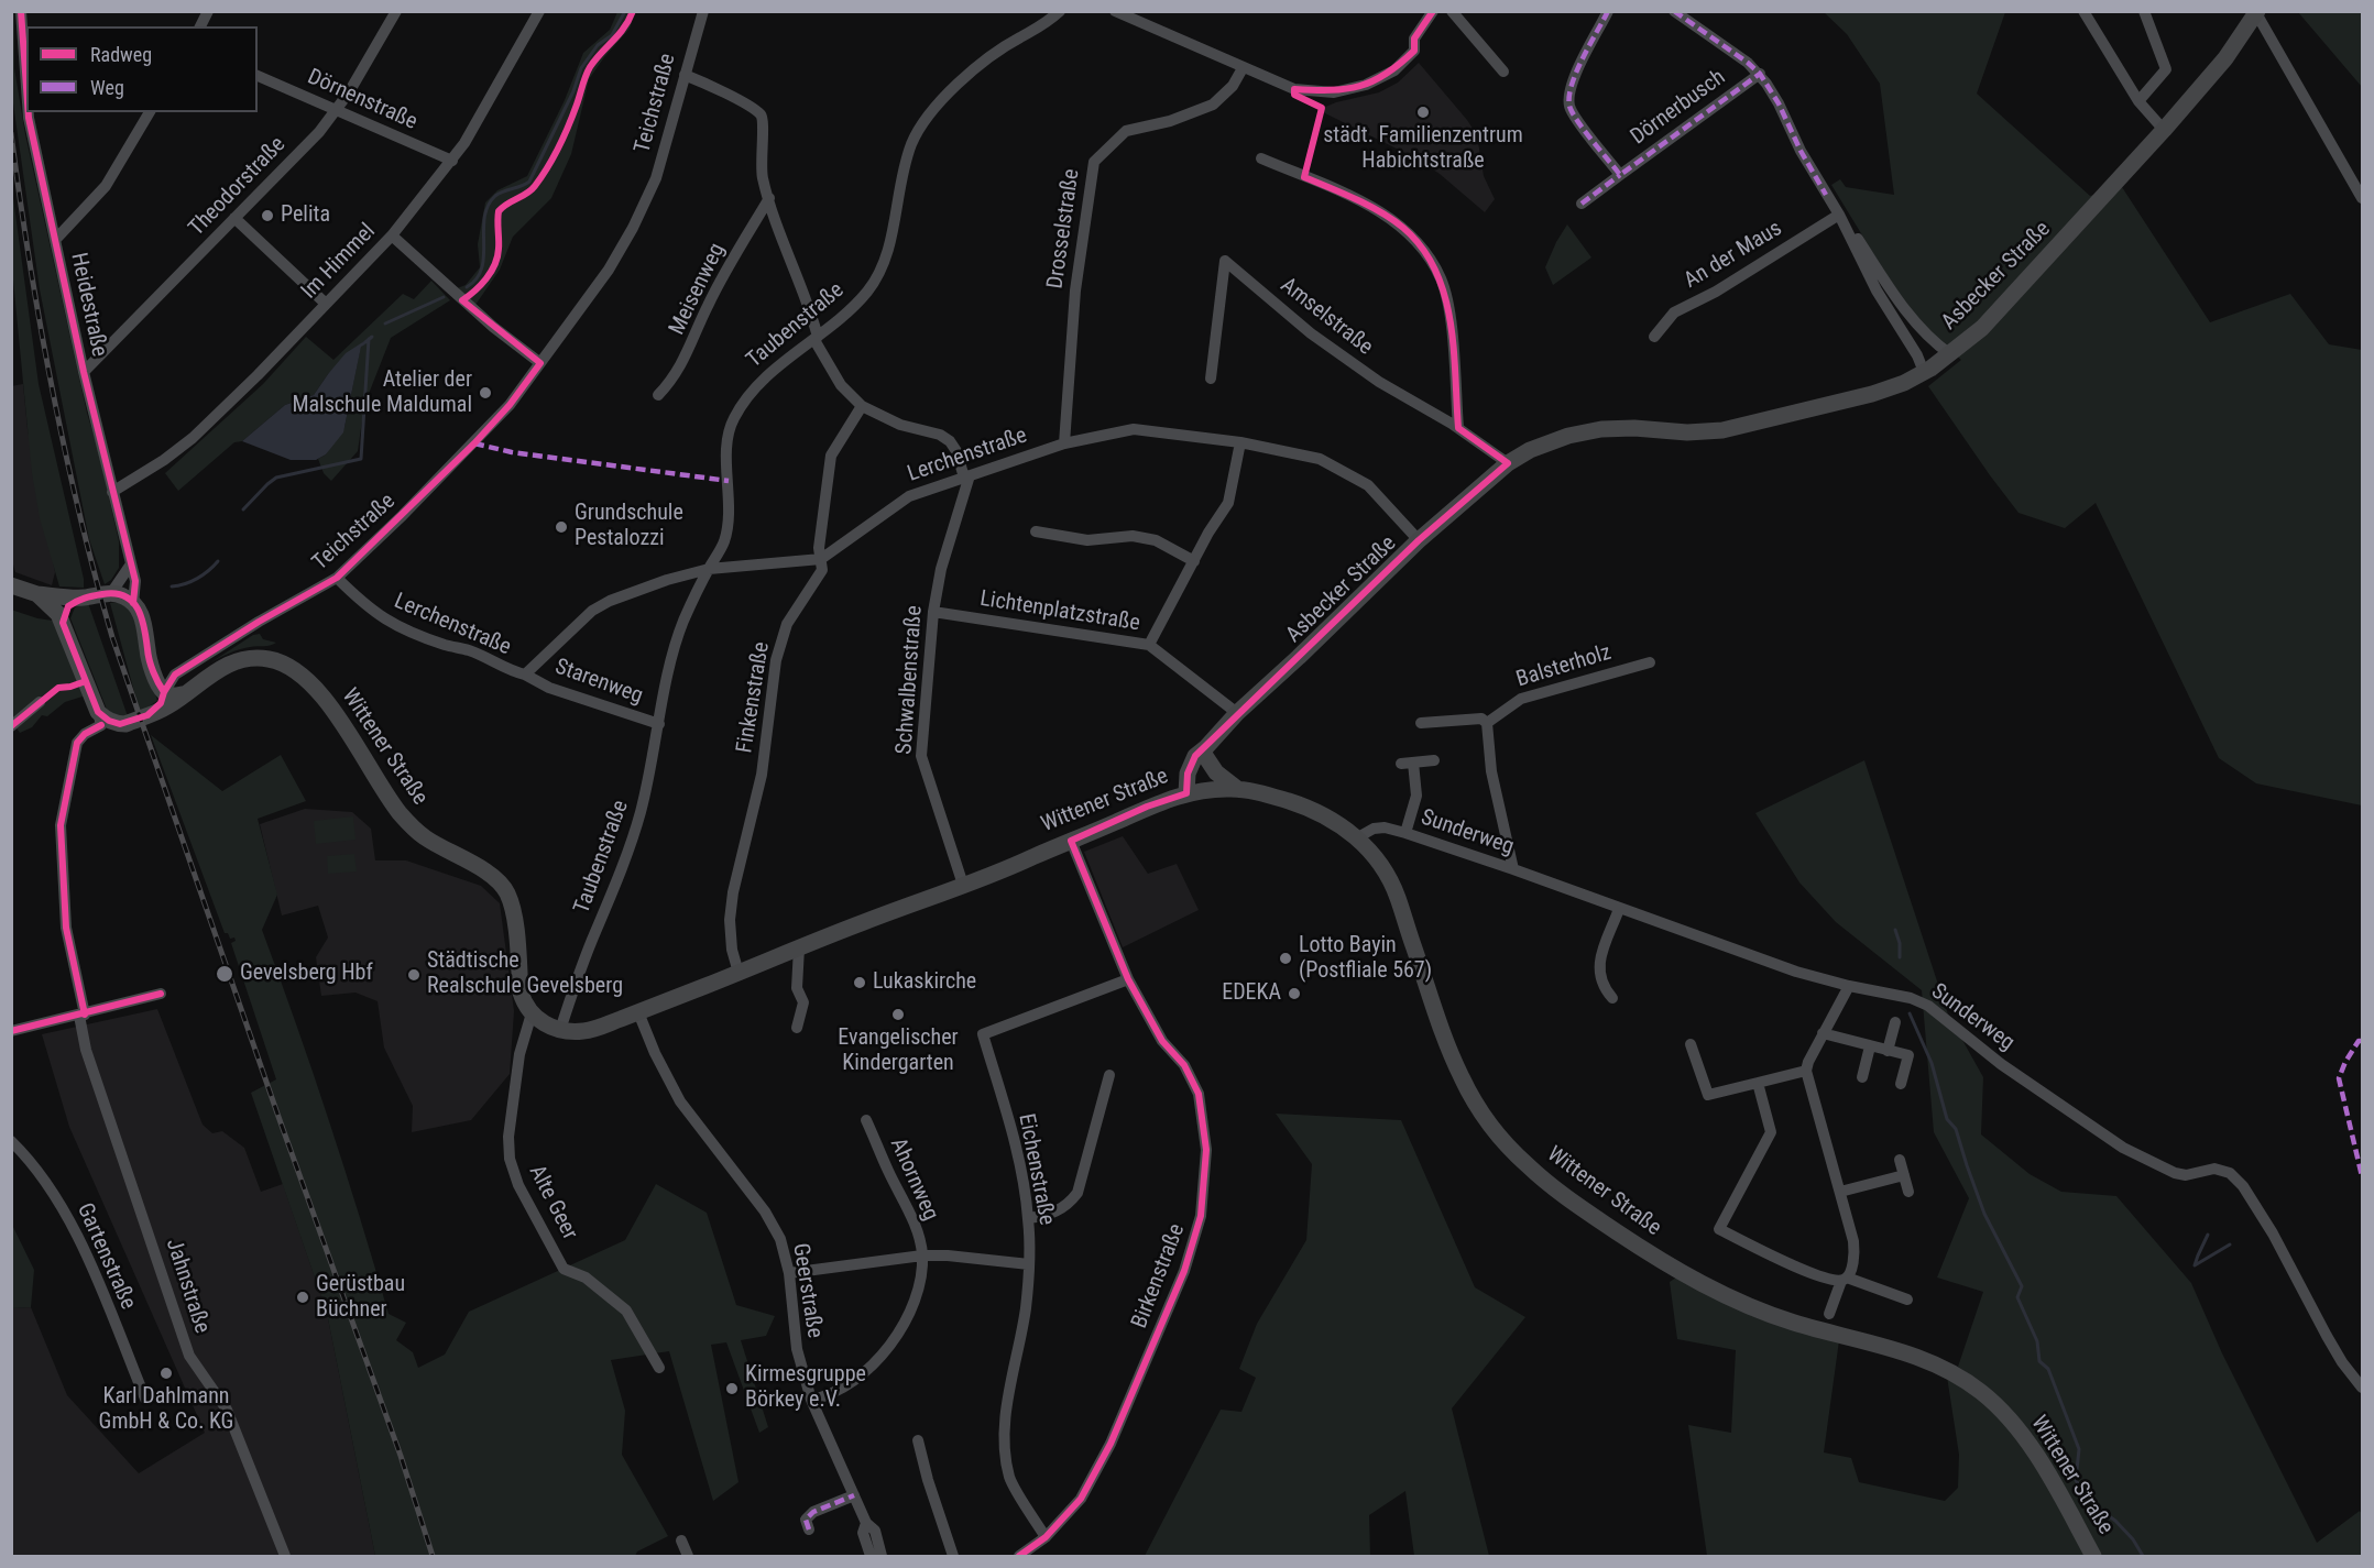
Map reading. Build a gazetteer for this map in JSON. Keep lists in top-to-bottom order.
{
  "streets": {
    "main road": ["Asbecker Straße", "Wittener Straße"],
    "street": [
      "Dörnenstraße",
      "Teichstraße",
      "Dörnerbusch",
      "Theodorstraße",
      "Drosselstraße",
      "An der Maus",
      "Im Himmel",
      "Meisenweg",
      "Heidestraße",
      "Amselstraße",
      "Taubenstraße",
      "Lerchenstraße",
      "Lichtenplatzstraße",
      "Balsterholz",
      "Schwalbenstraße",
      "Starenweg",
      "Finkenstraße",
      "Sunderweg",
      "Eichenstraße",
      "Ahornweg",
      "Alte Geer",
      "Gartenstraße",
      "Birkenstraße",
      "Jahnstraße",
      "Geerstraße"
    ]
  },
  "crossings": [
    ["Dörnenstraße", "Theodorstraße"],
    ["Dörnenstraße", "Im Himmel"],
    ["Teichstraße", "Lerchenstraße"],
    ["Dörnerbusch", "An der Maus"],
    ["Theodorstraße", "Heidestraße"],
    ["Drosselstraße", "Lerchenstraße"],
    ["Im Himmel", "Heidestraße"],
    ["Asbecker Straße", "Amselstraße"],
    ["Asbecker Straße", "Lerchenstraße"],
    ["Asbecker Straße", "Lichtenplatzstraße"],
    ["Taubenstraße", "Lerchenstraße"],
    ["Taubenstraße", "Starenweg"],
    ["Taubenstraße", "Wittener Straße"],
    ["Lerchenstraße", "Schwalbenstraße"],
    ["Lerchenstraße", "Starenweg"],
    ["Lerchenstraße", "Finkenstraße"],
    ["Lichtenplatzstraße", "Schwalbenstraße"],
    ["Schwalbenstraße", "Wittener Straße"],
    ["Finkenstraße", "Wittener Straße"],
    ["Wittener Straße", "Sunderweg"],
    ["Wittener Straße", "Alte Geer"],
    ["Wittener Straße", "Birkenstraße"],
    ["Wittener Straße", "Jahnstraße"],
    ["Wittener Straße", "Geerstraße"],
    ["Eichenstraße", "Birkenstraße"]
  ],
  "places": [
    "städt. Familienzentrum Habichtstraße",
    "Pelita",
    "Atelier der Malschule Maldumal",
    "Grundschule Pestalozzi",
    "Lotto Bayin (Postfliale 567)",
    "Gevelsberg Hbf",
    "Städtische Realschule Gevelsberg",
    "Lukaskirche",
    "EDEKA",
    "Evangelischer Kindergarten",
    "Gerüstbau Büchner",
    "Karl Dahlmann GmbH & Co. KG",
    "Kirmesgruppe Börkey e.V."
  ],
  "legend": ["Radweg", "Weg"]
}
